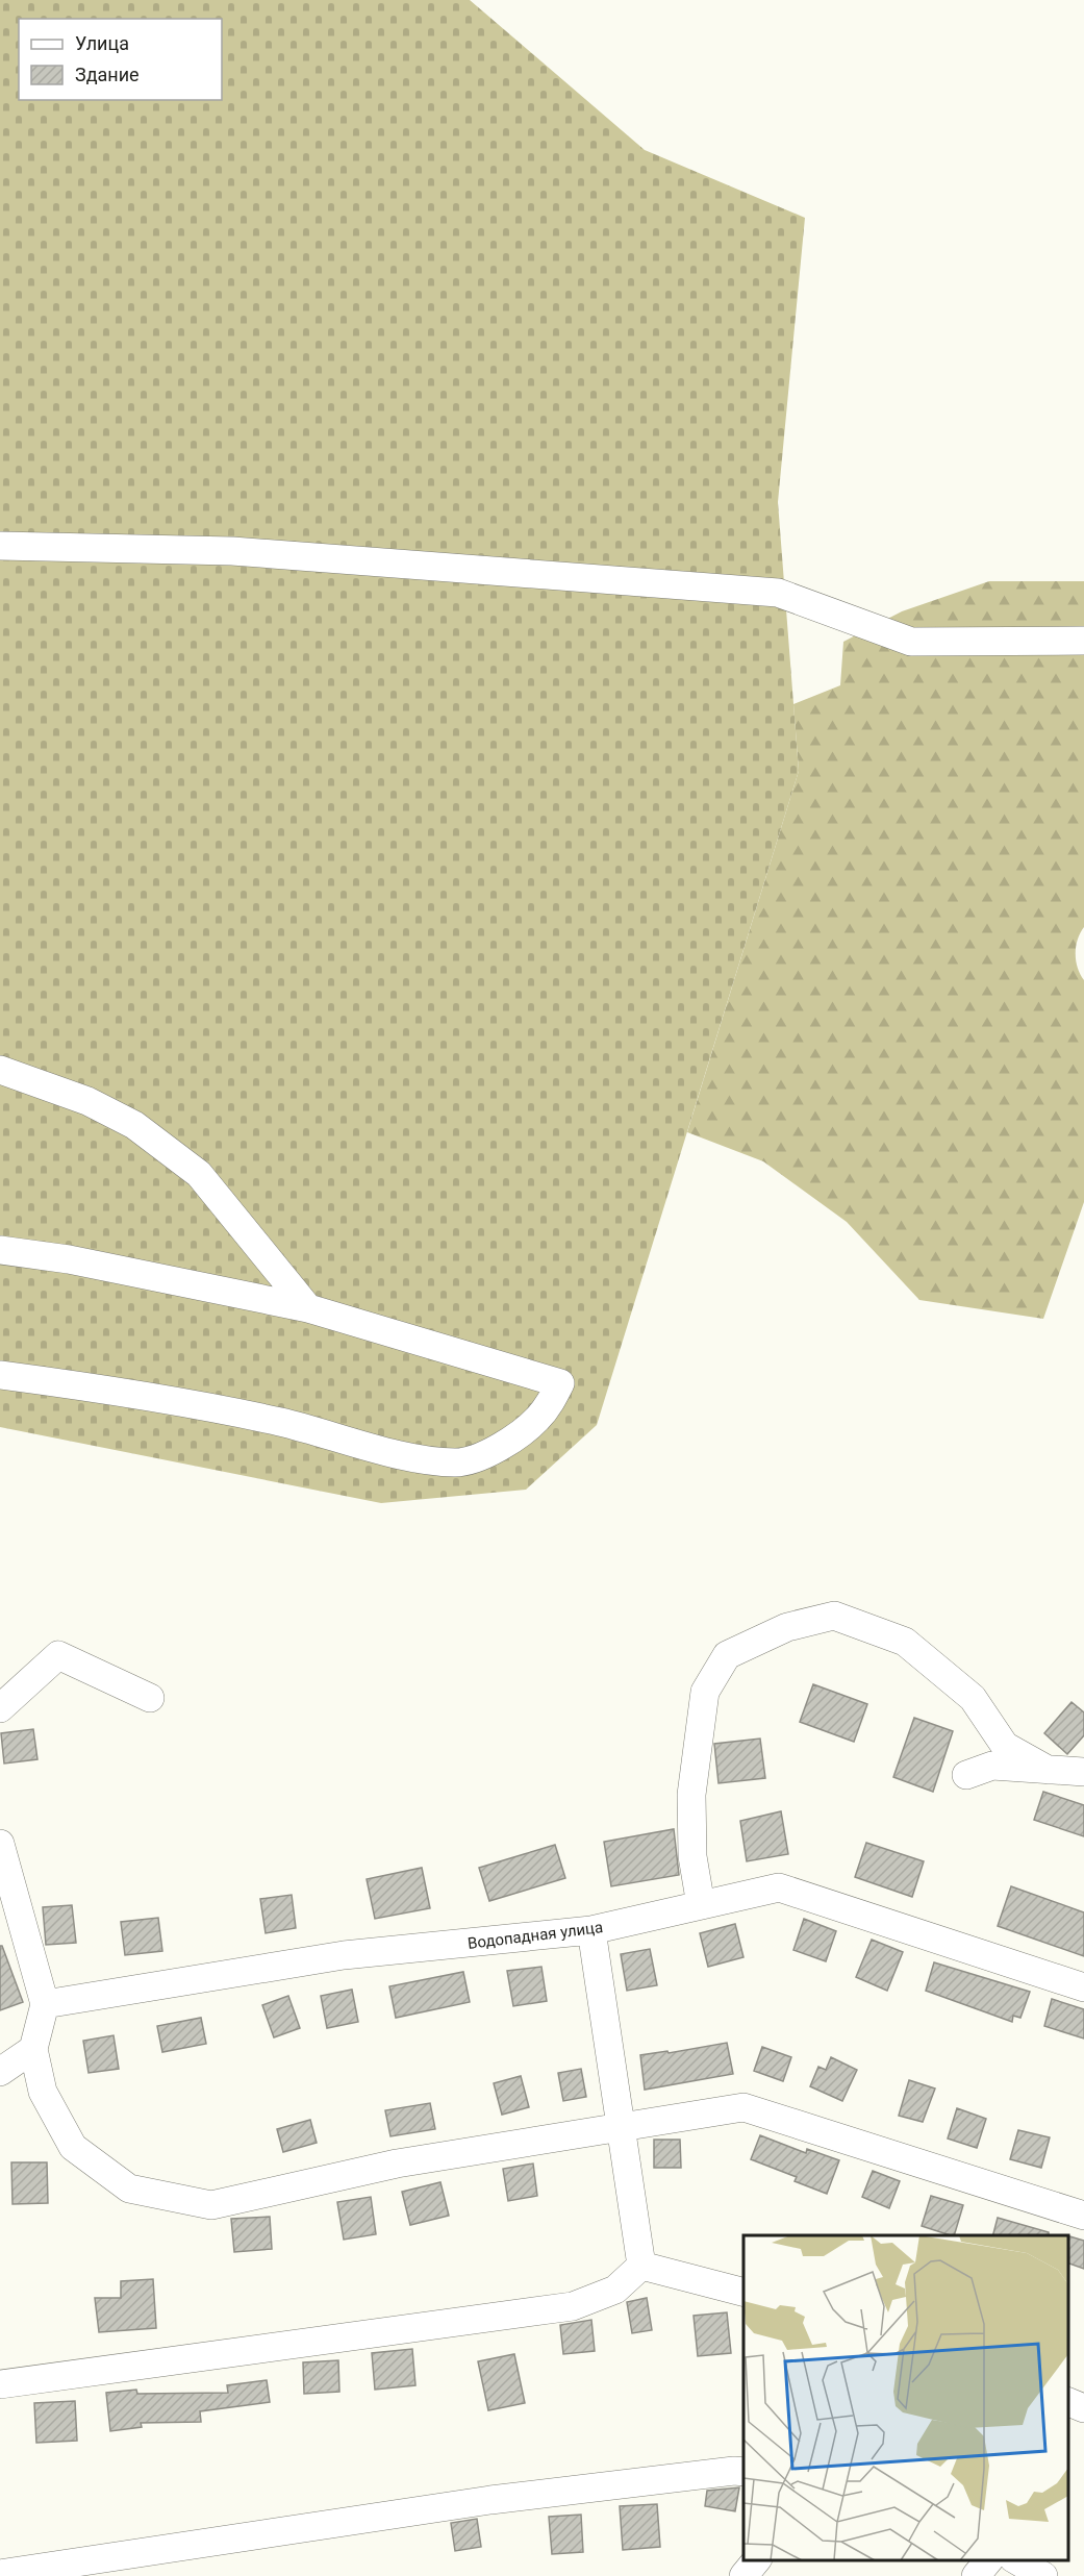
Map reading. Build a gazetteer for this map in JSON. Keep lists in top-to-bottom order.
{
  "streets": {
    "street": ["Водопадная улица"]
  },
  "legend": ["Улица", "Здание"]
}
